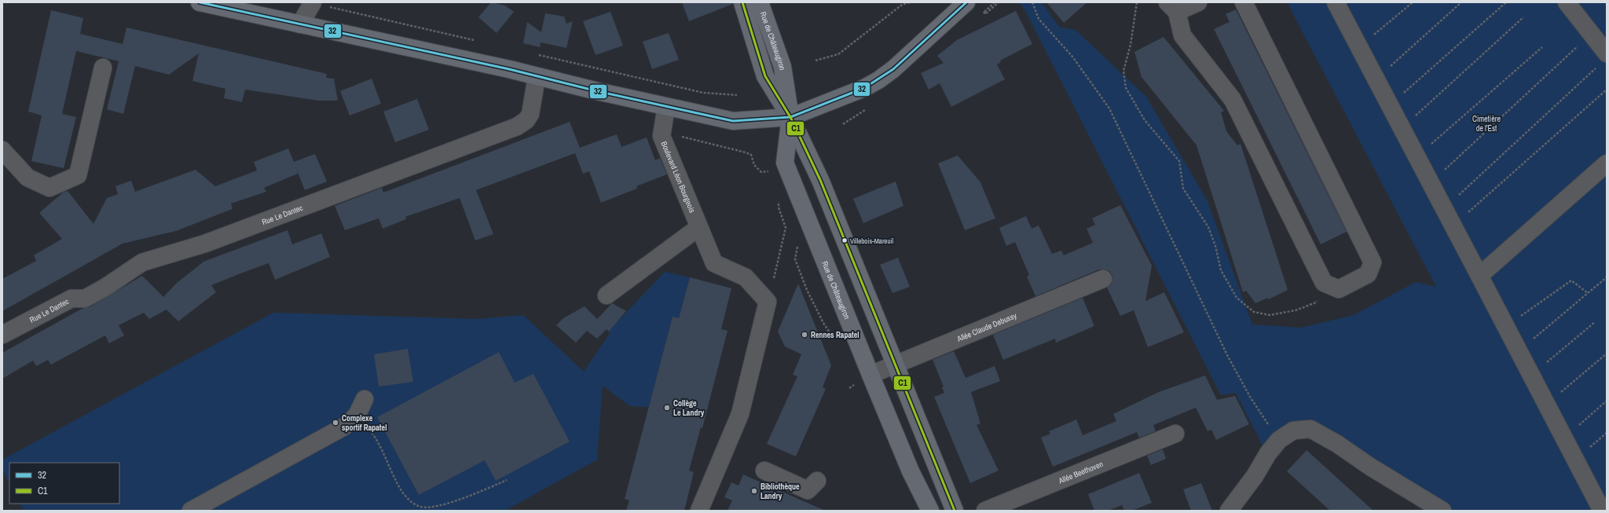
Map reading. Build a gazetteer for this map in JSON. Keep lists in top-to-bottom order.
{
  "streets": {
    "main road": ["Rue de Châteaugiron"],
    "street": [
      "Boulevard Léon Bourgeois",
      "Rue Le Dantec",
      "Allée Claude Debussy",
      "Allée Beethoven"
    ]
  },
  "crossings": [
    ["Rue de Châteaugiron", "Allée Claude Debussy"]
  ],
  "parks": ["Cimetière de l'Est"],
  "places": [
    "Villebois-Mareuil",
    "Rennes Rapatel",
    "Collège Le Landry",
    "Complexe sportif Rapatel",
    "Bibliothèque Landry"
  ],
  "lines": ["transit line 32", "transit line C1"],
  "legend": ["32", "C1"]
}
